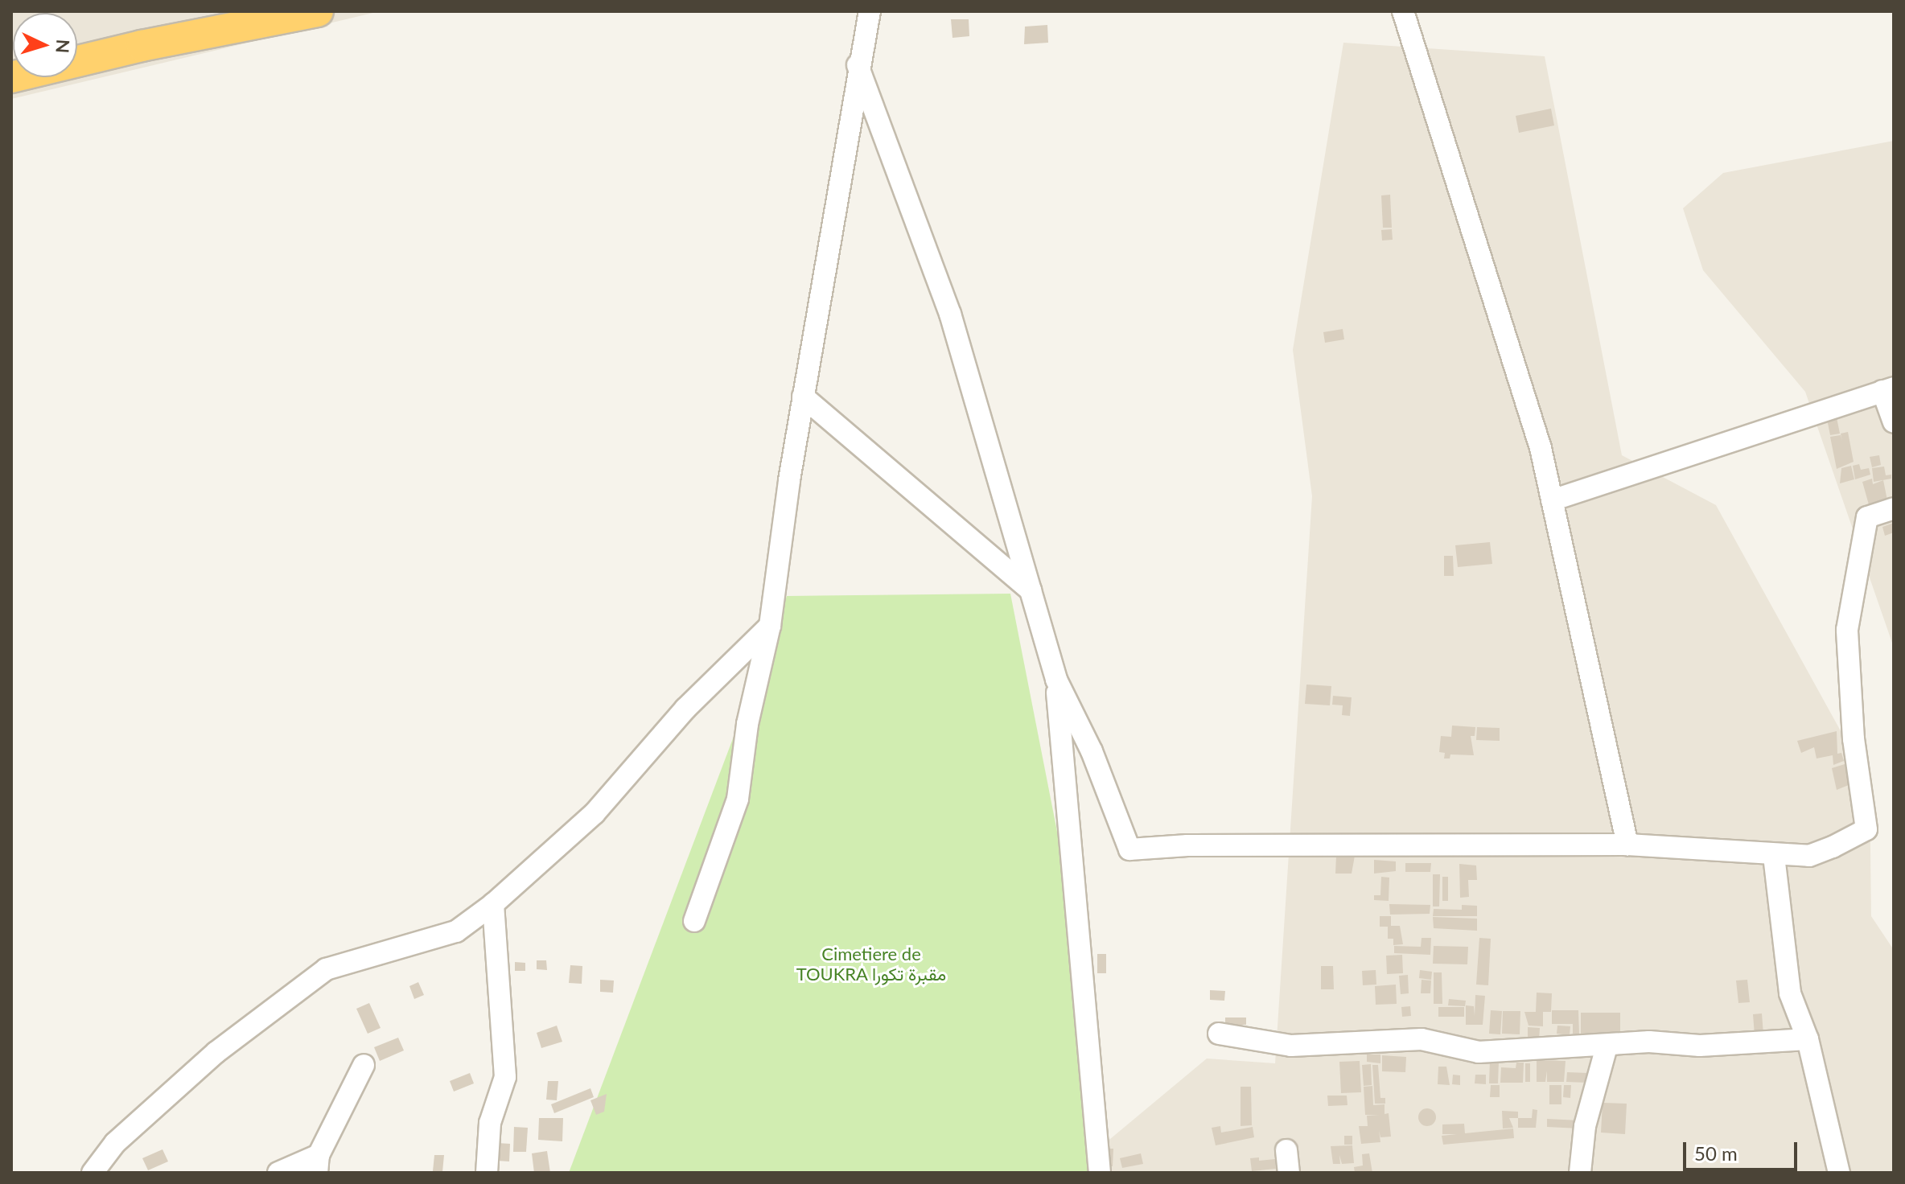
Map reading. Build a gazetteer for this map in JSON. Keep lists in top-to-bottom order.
{
  "parks": ["Cimetiere de TOUKRA مقبرة تكورا"],
  "scale_bar": "50 m",
  "north": "right"
}
